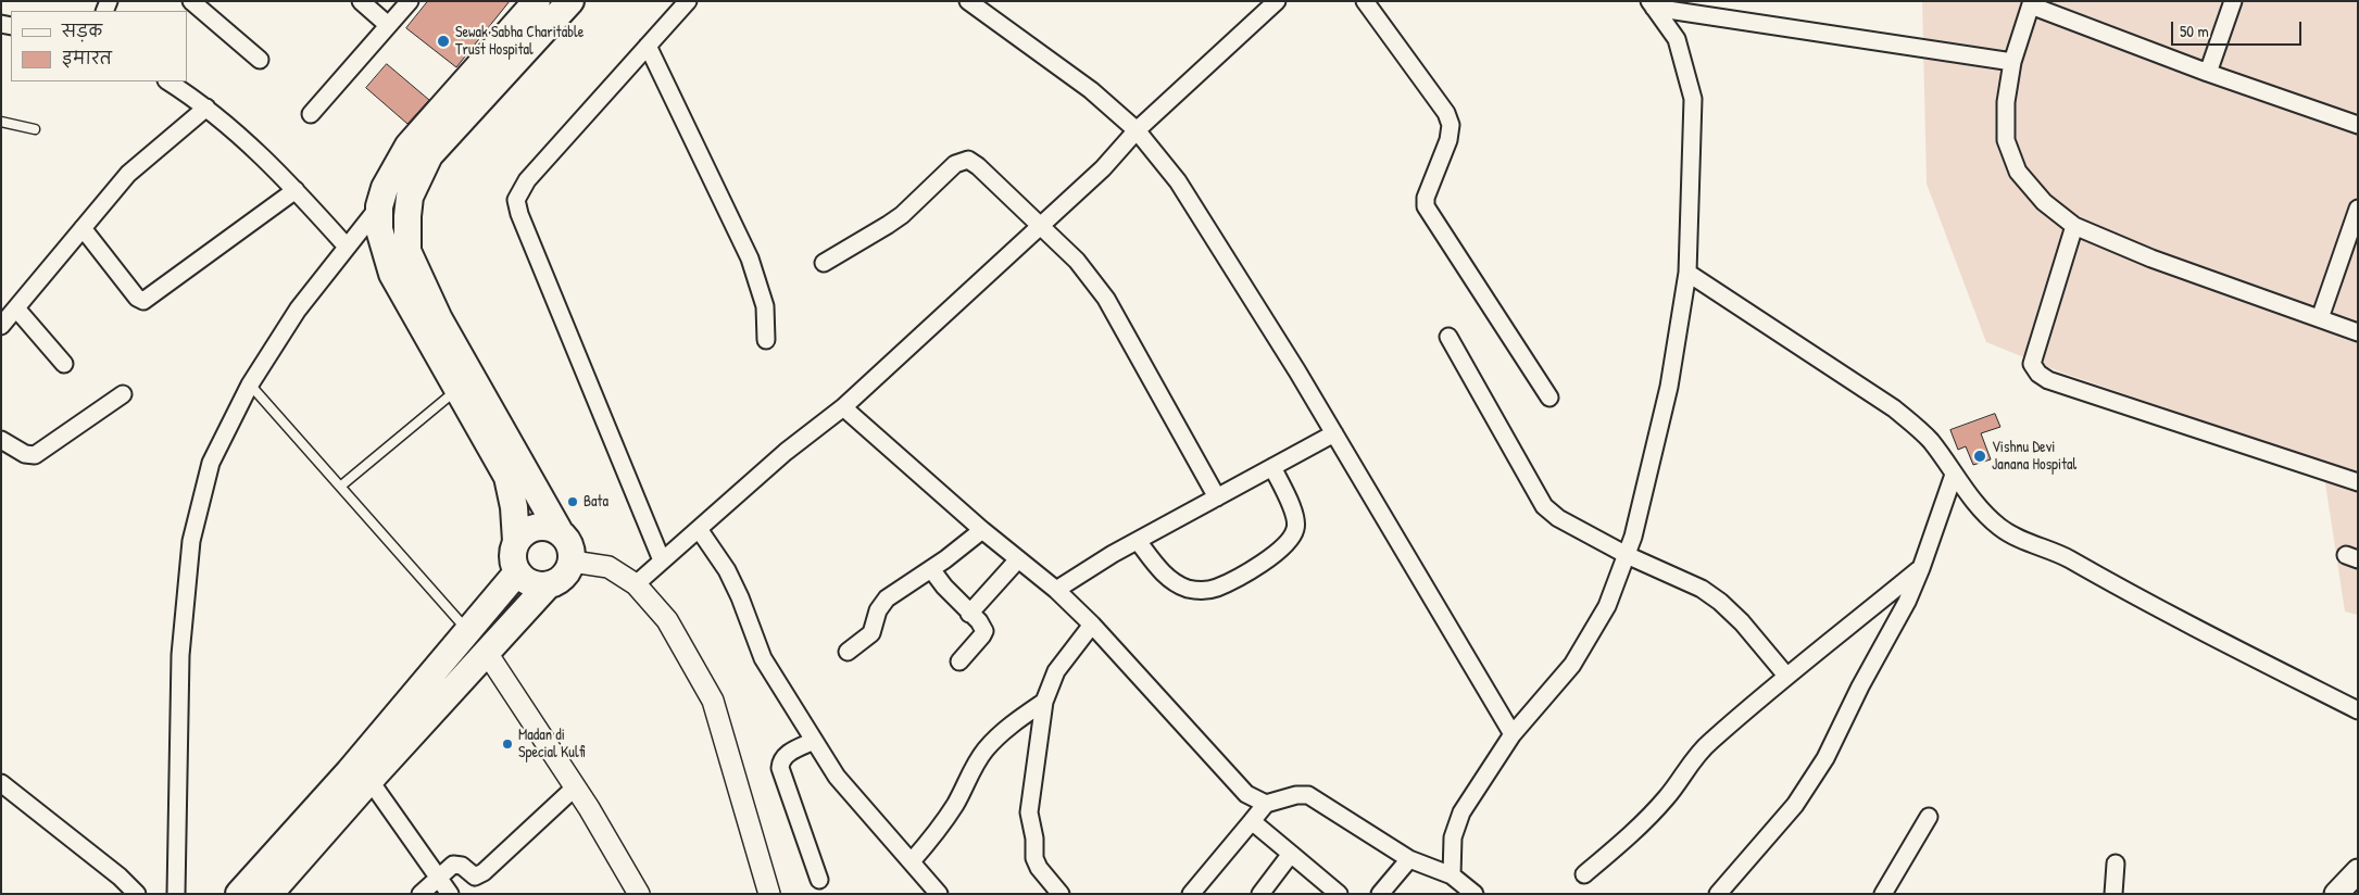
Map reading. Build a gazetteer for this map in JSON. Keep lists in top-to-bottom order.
{
  "places": [
    "Sewak Sabha Charitable Trust Hospital",
    "Vishnu Devi Janana Hospital",
    "Bata",
    "Madan di Special Kulfi"
  ],
  "legend": ["सड़क", "इमारत"],
  "scale_bar": "50 m"
}
